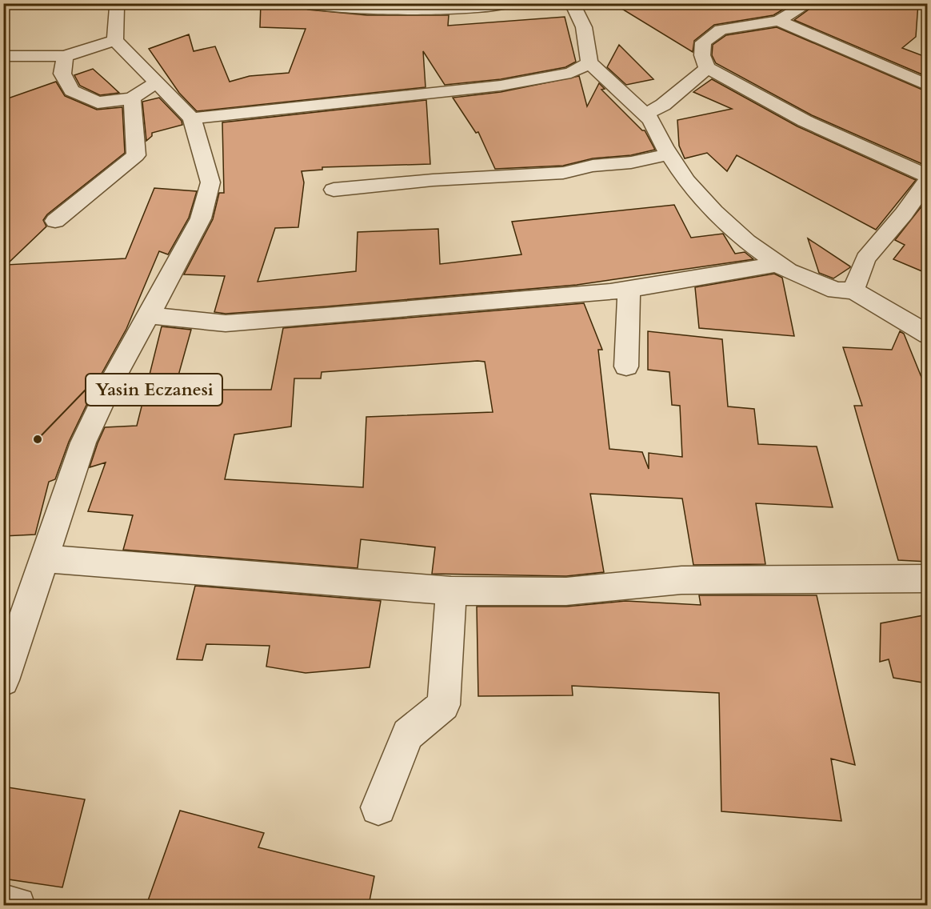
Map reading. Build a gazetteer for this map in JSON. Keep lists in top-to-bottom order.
{
  "places": ["Yasin Eczanesi"]
}
